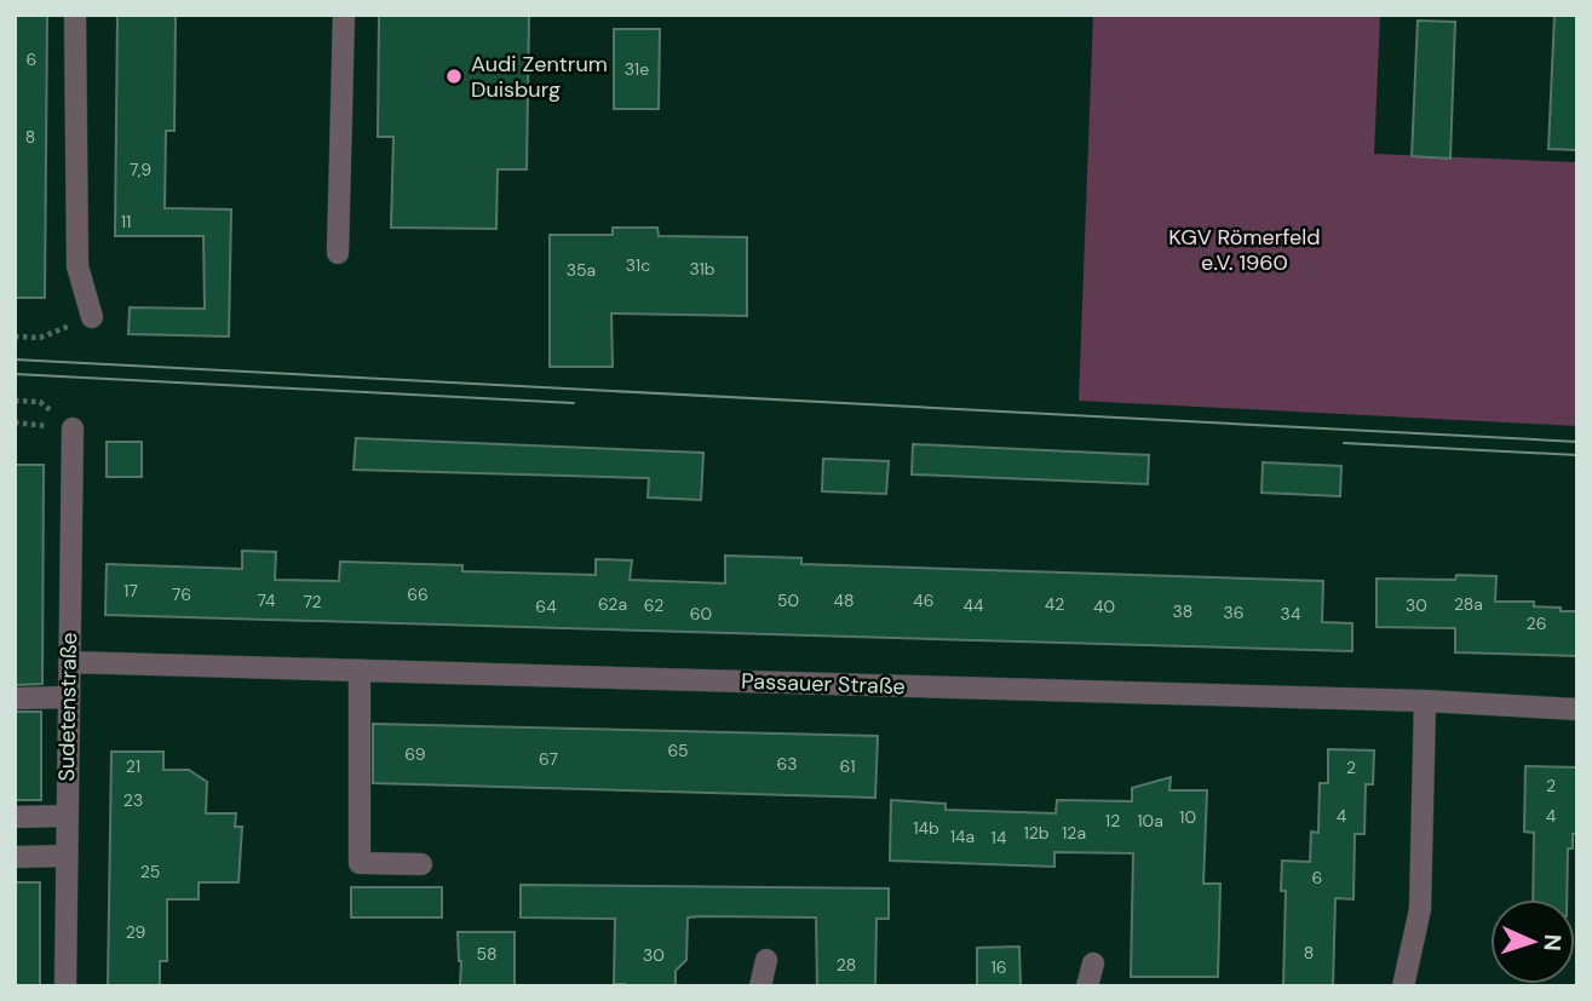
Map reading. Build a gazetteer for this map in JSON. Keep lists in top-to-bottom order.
{
  "streets": {
    "street": ["Passauer Straße", "Sudetenstraße"]
  },
  "crossings": [
    ["Passauer Straße", "Sudetenstraße"]
  ],
  "parks": ["KGV Römerfeld e.V. 1960"],
  "places": ["Audi Zentrum Duisburg"],
  "house_numbers": [
    "6",
    "31e",
    "8",
    "7,9",
    "11",
    "31c",
    "31b",
    "35a",
    "17",
    "76",
    "66",
    "74",
    "50",
    "48",
    "46",
    "72",
    "62a",
    "42",
    "28a",
    "62",
    "44",
    "30",
    "64",
    "40",
    "38",
    "36",
    "60",
    "34",
    "26",
    "65",
    "69",
    "67",
    "63",
    "21",
    "61",
    "2",
    "2",
    "23",
    "4",
    "4",
    "10",
    "12",
    "10a",
    "14b",
    "12b",
    "12a",
    "14a",
    "14",
    "25",
    "6",
    "29",
    "8",
    "58",
    "30",
    "28",
    "16"
  ],
  "north": "right"
}
